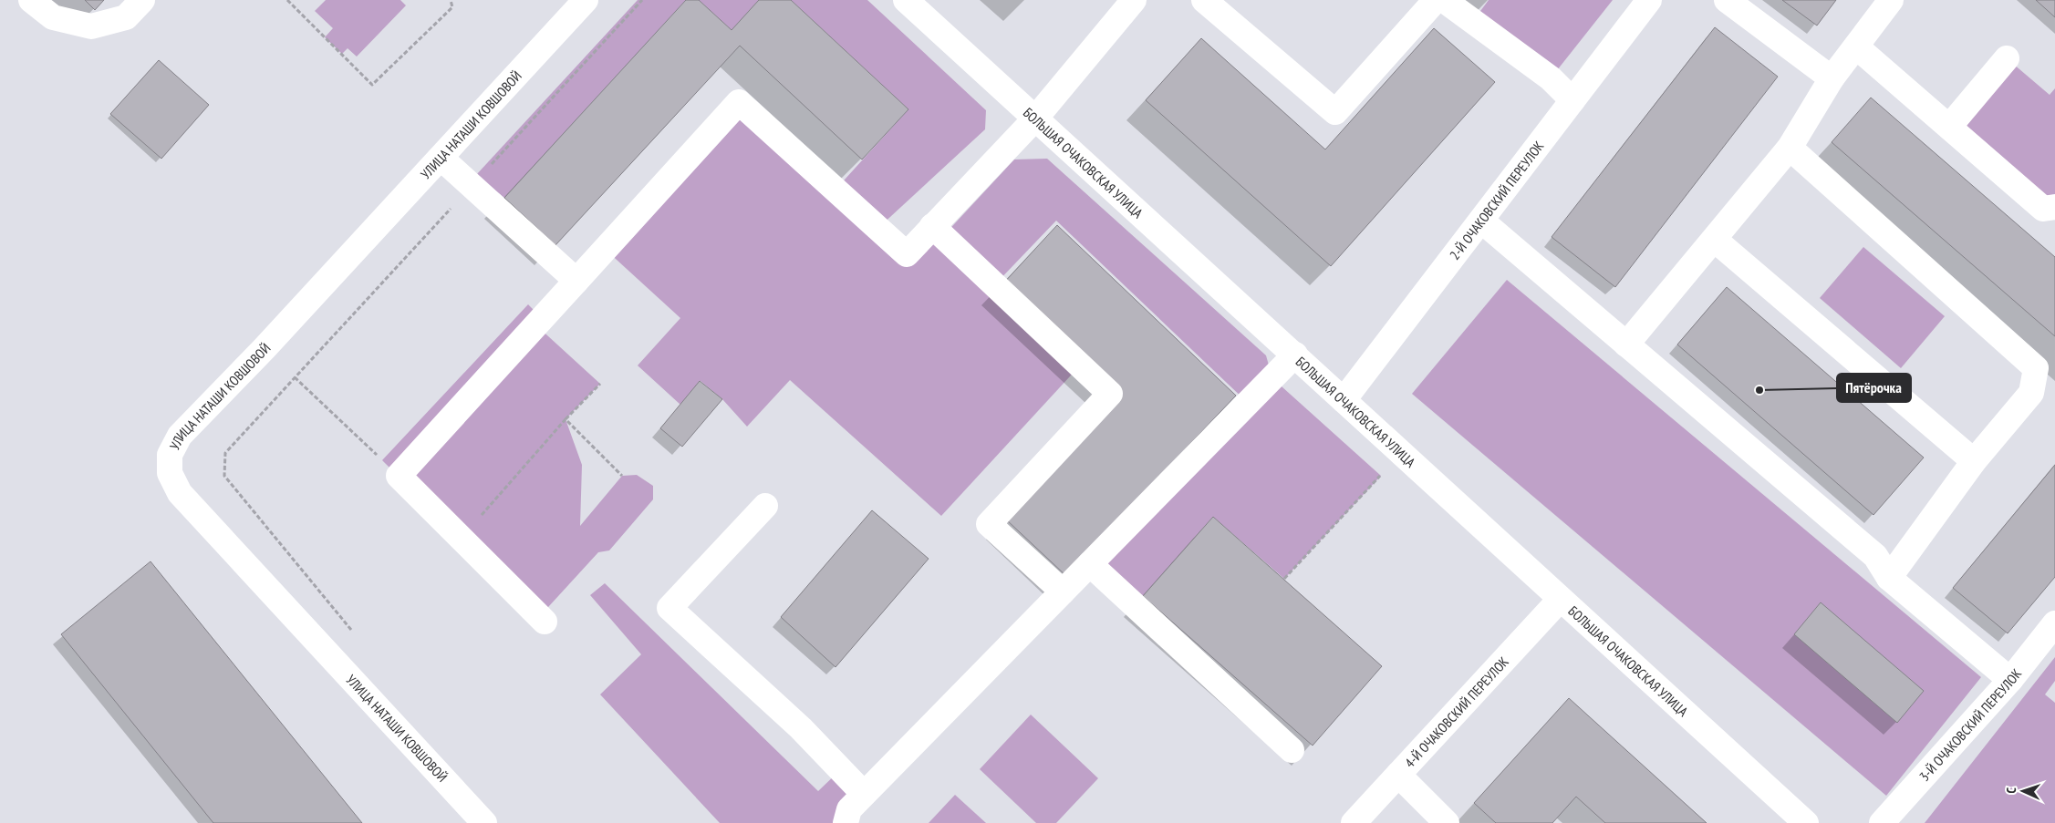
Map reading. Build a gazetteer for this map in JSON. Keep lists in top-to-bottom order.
{
  "streets": {
    "street": [
      "УЛИЦА НАТАШИ КОВШОВОЙ",
      "БОЛЬШАЯ ОЧАКОВСКАЯ УЛИЦА",
      "2-Й ОЧАКОВСКИЙ ПЕРЕУЛОК",
      "4-Й ОЧАКОВСКИЙ ПЕРЕУЛОК",
      "3-Й ОЧАКОВСКИЙ ПЕРЕУЛОК"
    ]
  },
  "crossings": [
    ["БОЛЬШАЯ ОЧАКОВСКАЯ УЛИЦА", "2-Й ОЧАКОВСКИЙ ПЕРЕУЛОК"],
    ["БОЛЬШАЯ ОЧАКОВСКАЯ УЛИЦА", "4-Й ОЧАКОВСКИЙ ПЕРЕУЛОК"]
  ],
  "places": ["Пятёрочка"],
  "north": "left"
}
